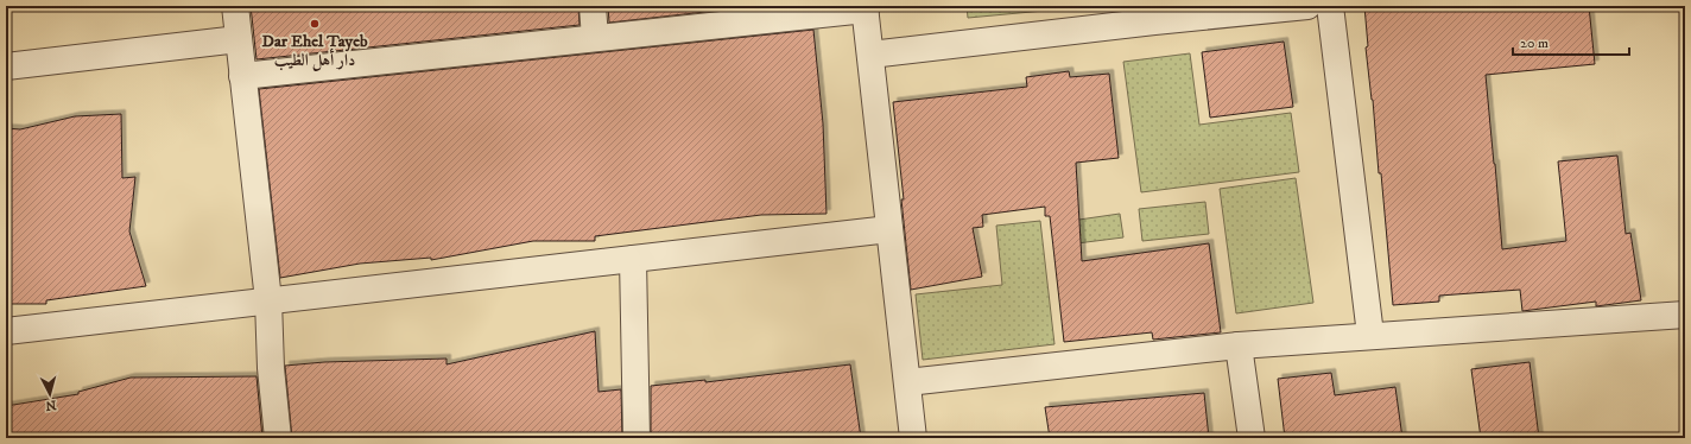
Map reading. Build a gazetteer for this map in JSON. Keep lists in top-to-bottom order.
{
  "places": ["Dar Ehel Tayeb دار أهل الطيب"],
  "scale_bar": "20 m",
  "north": "bottom"
}
